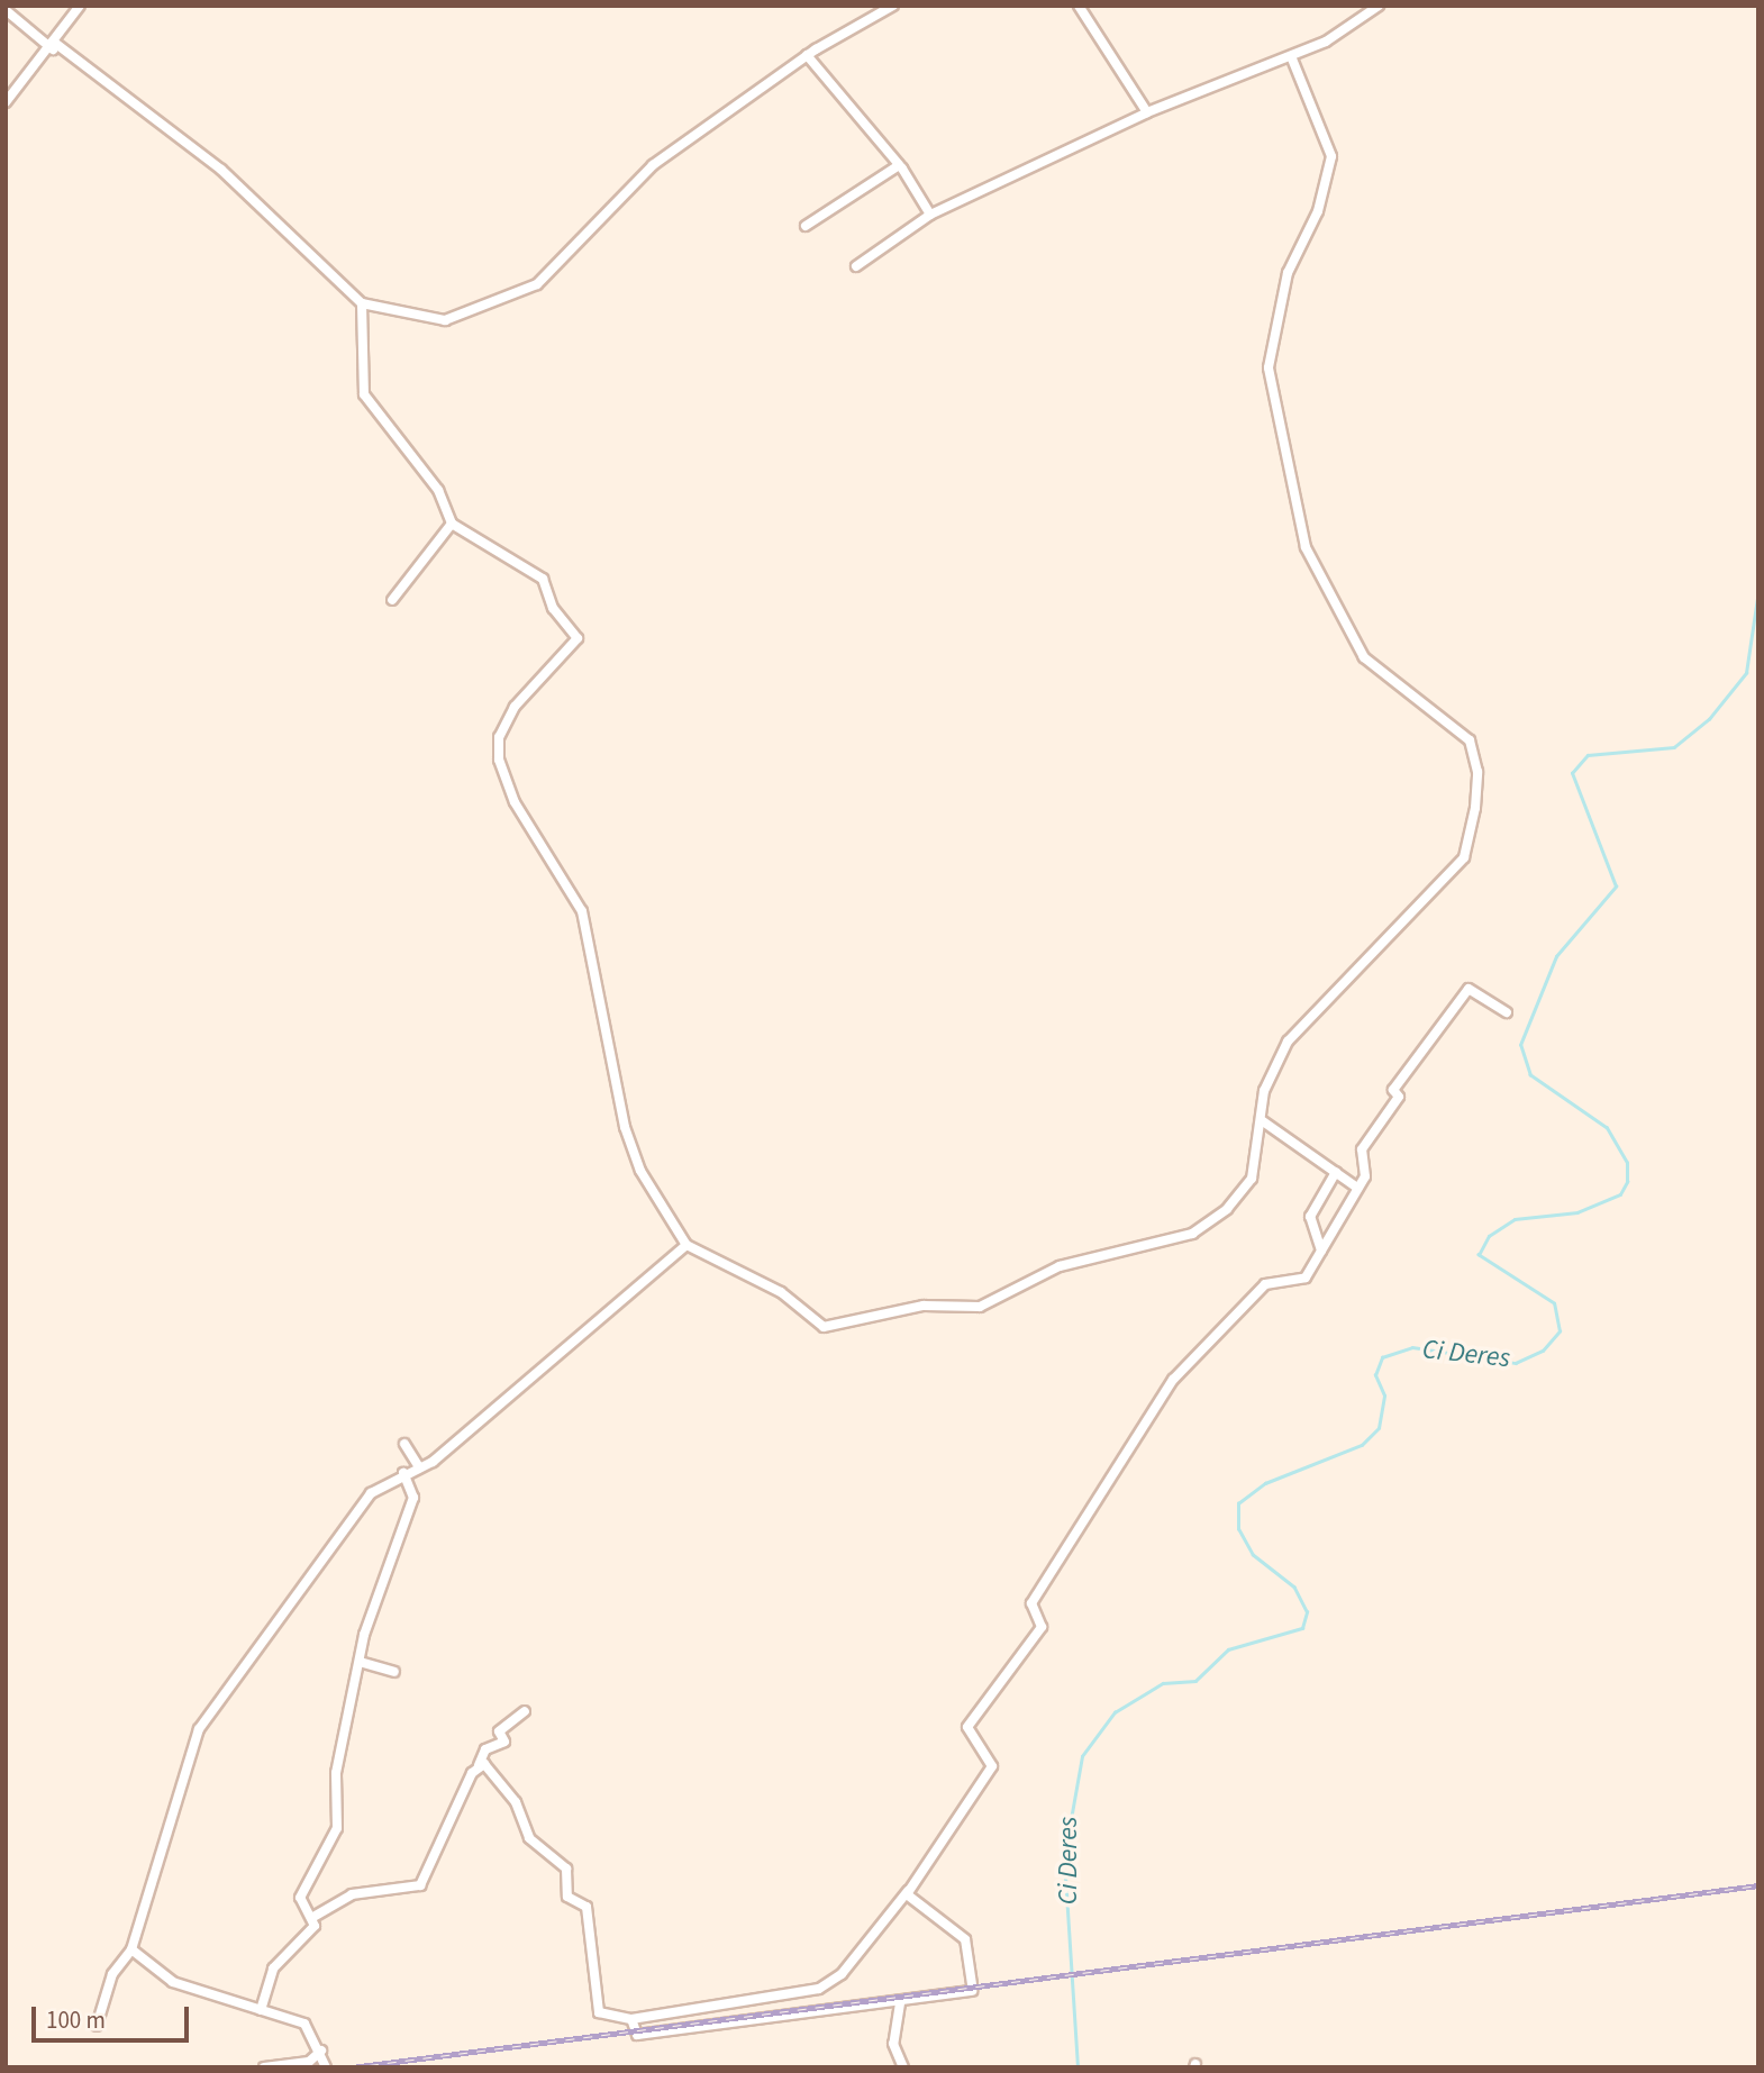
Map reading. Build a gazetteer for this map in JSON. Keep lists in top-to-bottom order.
{
  "water": ["Ci Deres"],
  "scale_bar": "100 m"
}
